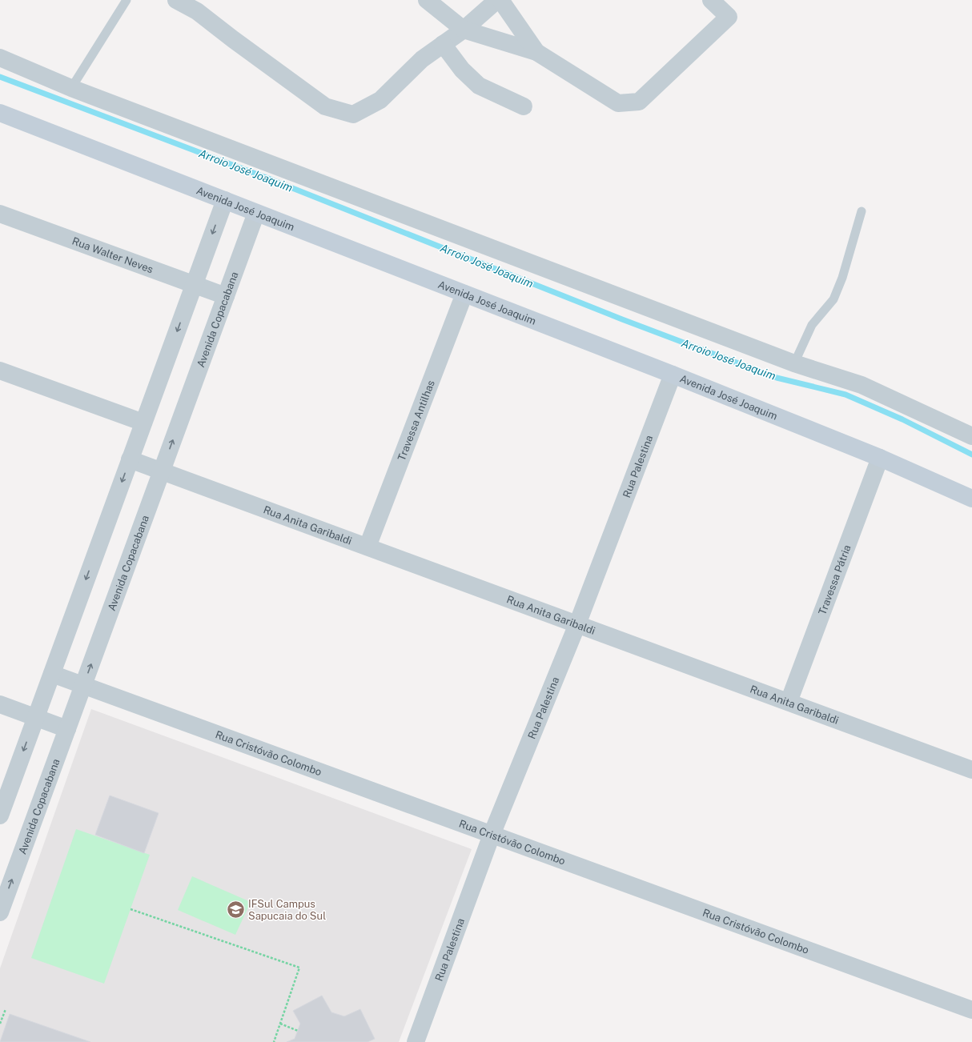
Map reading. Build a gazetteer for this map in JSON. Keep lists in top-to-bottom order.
{
  "streets": {
    "main road": ["Avenida José Joaquim"],
    "street": [
      "Rua Walter Neves",
      "Avenida Copacabana",
      "Travessa Antilhas",
      "Rua Palestina",
      "Rua Anita Garibaldi",
      "Travessa Pátria",
      "Rua Cristóvão Colombo"
    ]
  },
  "crossings": [
    ["Avenida José Joaquim", "Avenida Copacabana"],
    ["Avenida José Joaquim", "Travessa Antilhas"],
    ["Avenida José Joaquim", "Rua Palestina"],
    ["Avenida José Joaquim", "Travessa Pátria"],
    ["Rua Walter Neves", "Avenida Copacabana"],
    ["Avenida Copacabana", "Rua Anita Garibaldi"],
    ["Avenida Copacabana", "Rua Cristóvão Colombo"],
    ["Travessa Antilhas", "Rua Anita Garibaldi"],
    ["Rua Palestina", "Rua Anita Garibaldi"],
    ["Rua Palestina", "Rua Cristóvão Colombo"],
    ["Rua Anita Garibaldi", "Travessa Pátria"]
  ],
  "water": ["Arroio José Joaquim"],
  "places": {
    "school or university": ["IFSul Campus Sapucaia do Sul"]
  }
}
